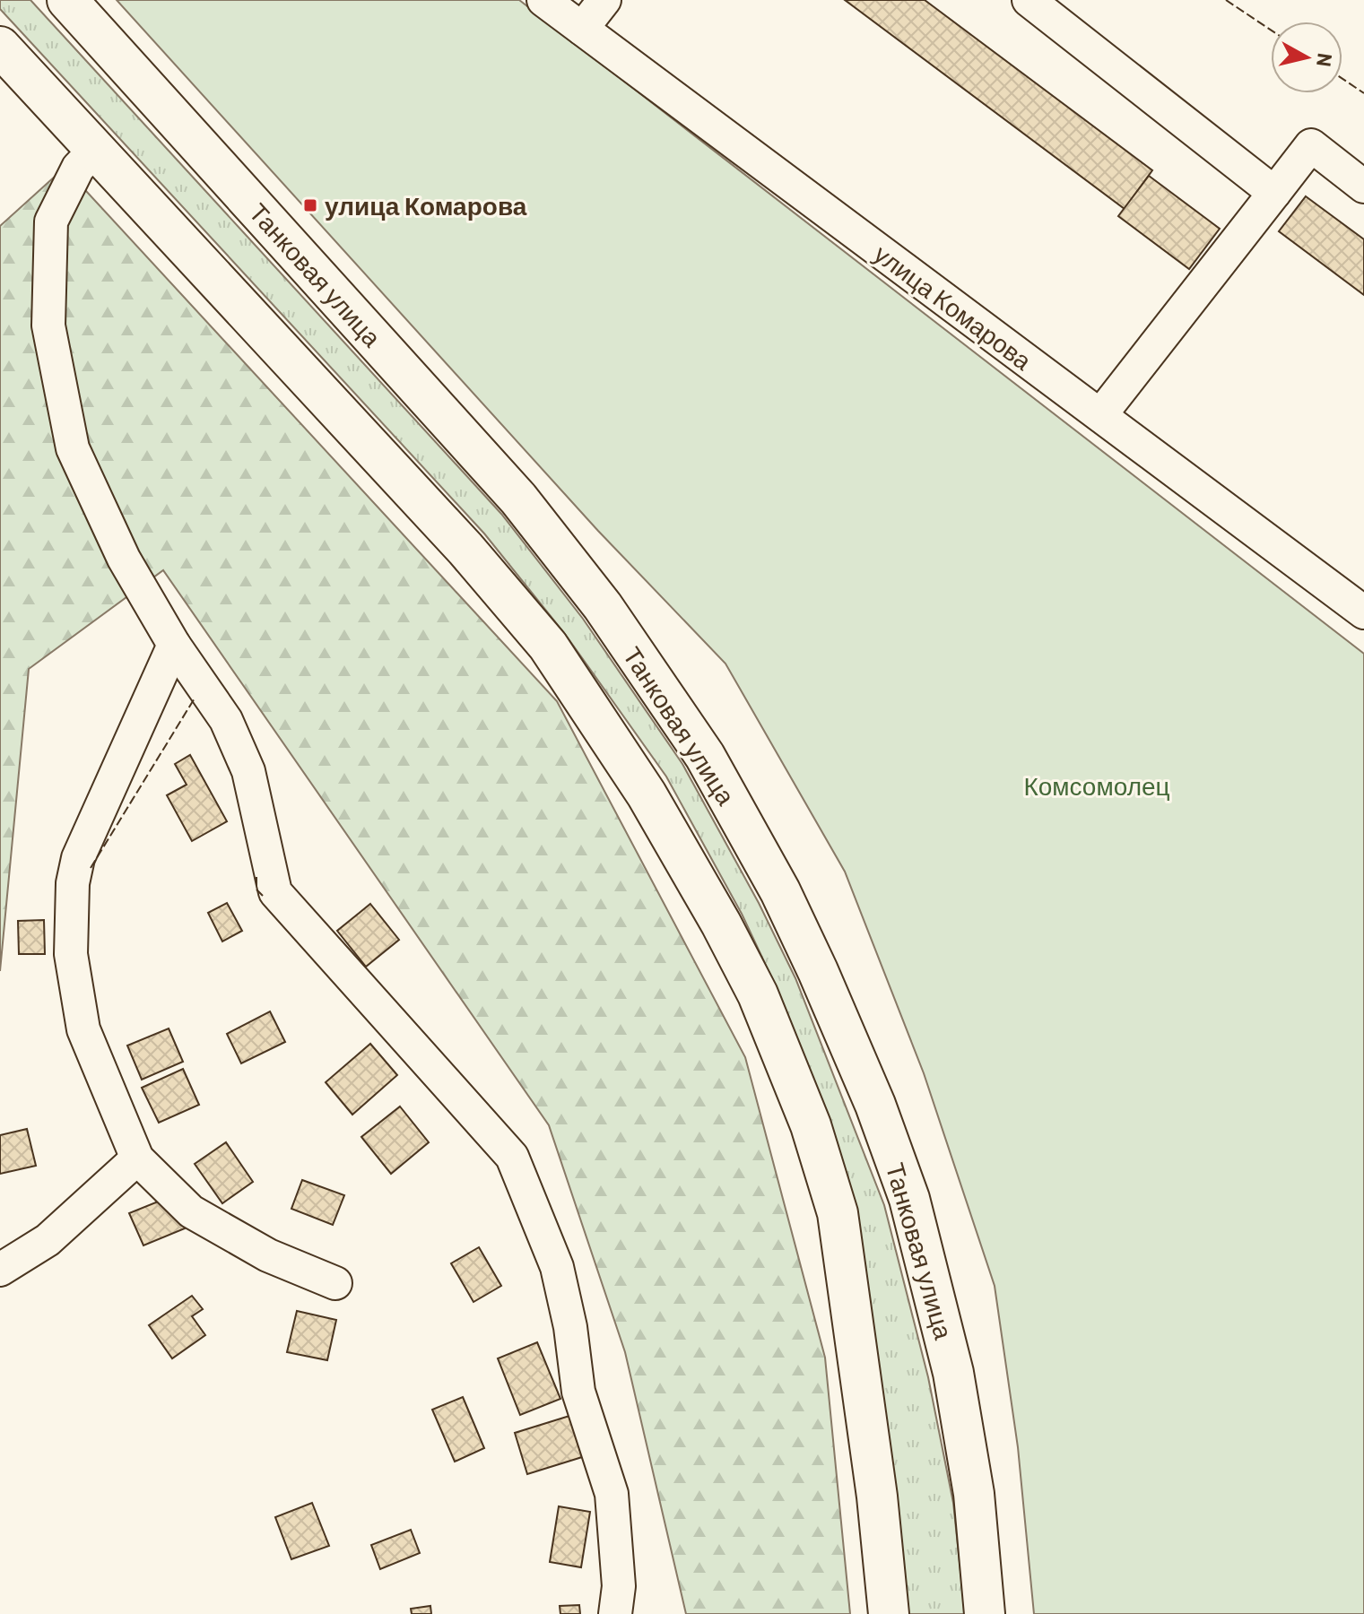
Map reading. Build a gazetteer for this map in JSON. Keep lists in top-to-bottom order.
{
  "streets": {
    "main road": ["Танковая улица"],
    "street": ["улица Комарова"]
  },
  "parks": ["Комсомолец"],
  "places": {
    "transit": ["улица Комарова"]
  },
  "north": "right"
}
